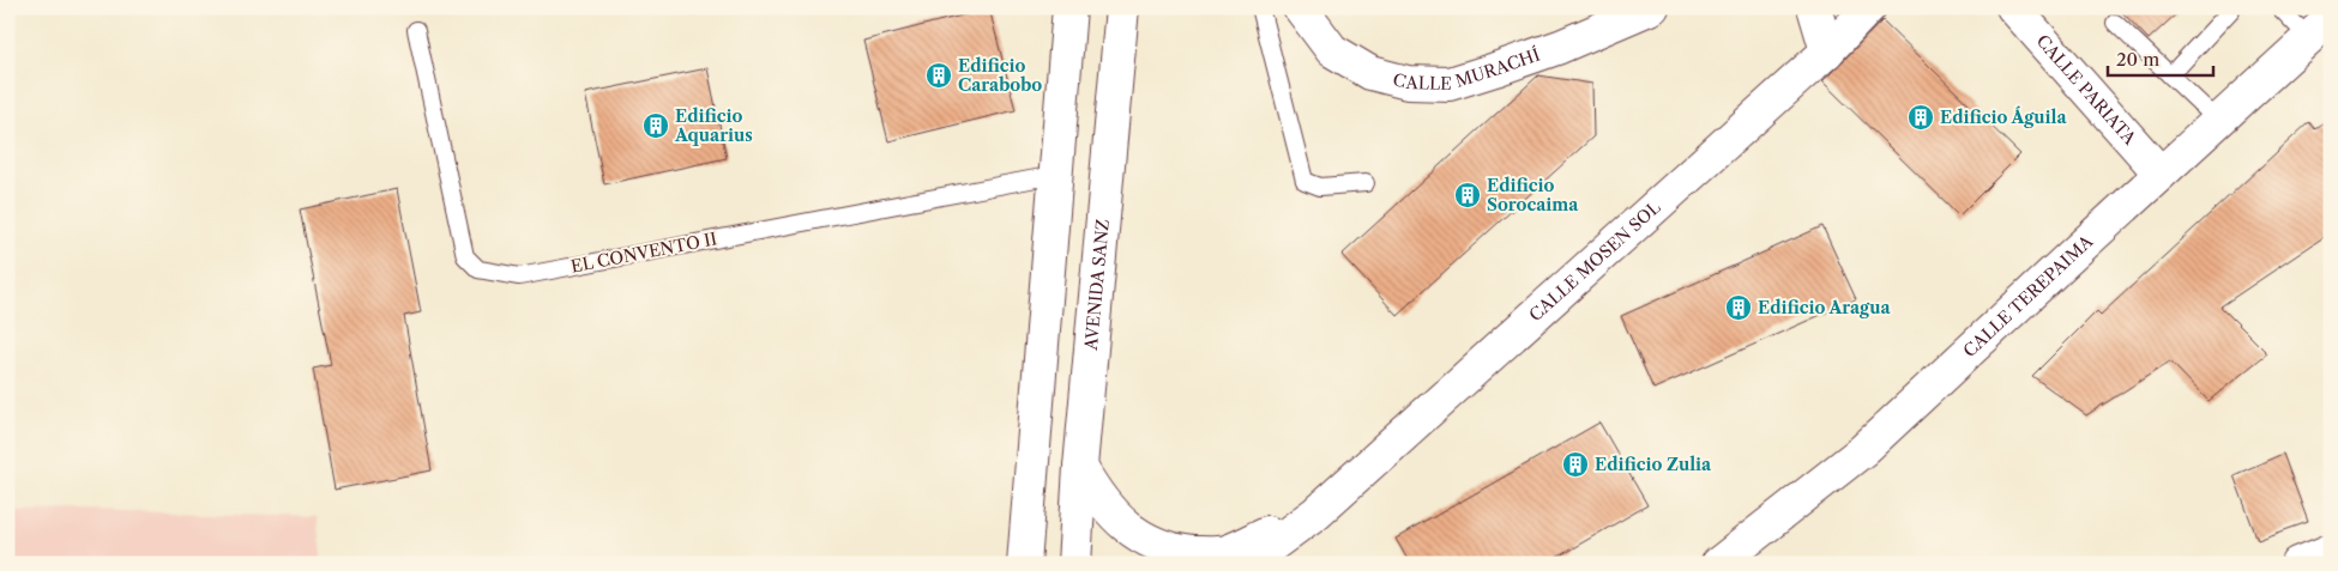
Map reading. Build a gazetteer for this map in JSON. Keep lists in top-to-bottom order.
{
  "streets": {
    "street": [
      "CALLE MURACHÍ",
      "CALLE PARIATA",
      "CALLE MOSEN SOL",
      "AVENIDA SANZ",
      "CALLE TEREPAIMA"
    ],
    "lane": ["EL CONVENTO II"]
  },
  "crossings": [
    ["CALLE PARIATA", "CALLE TEREPAIMA"],
    ["CALLE MOSEN SOL", "AVENIDA SANZ"]
  ],
  "places": {
    "building": [
      "Edificio Carabobo",
      "Edificio Águila",
      "Edificio Aquarius",
      "Edificio Sorocaima",
      "Edificio Aragua",
      "Edificio Zulia"
    ]
  },
  "scale_bar": "20 m"
}
